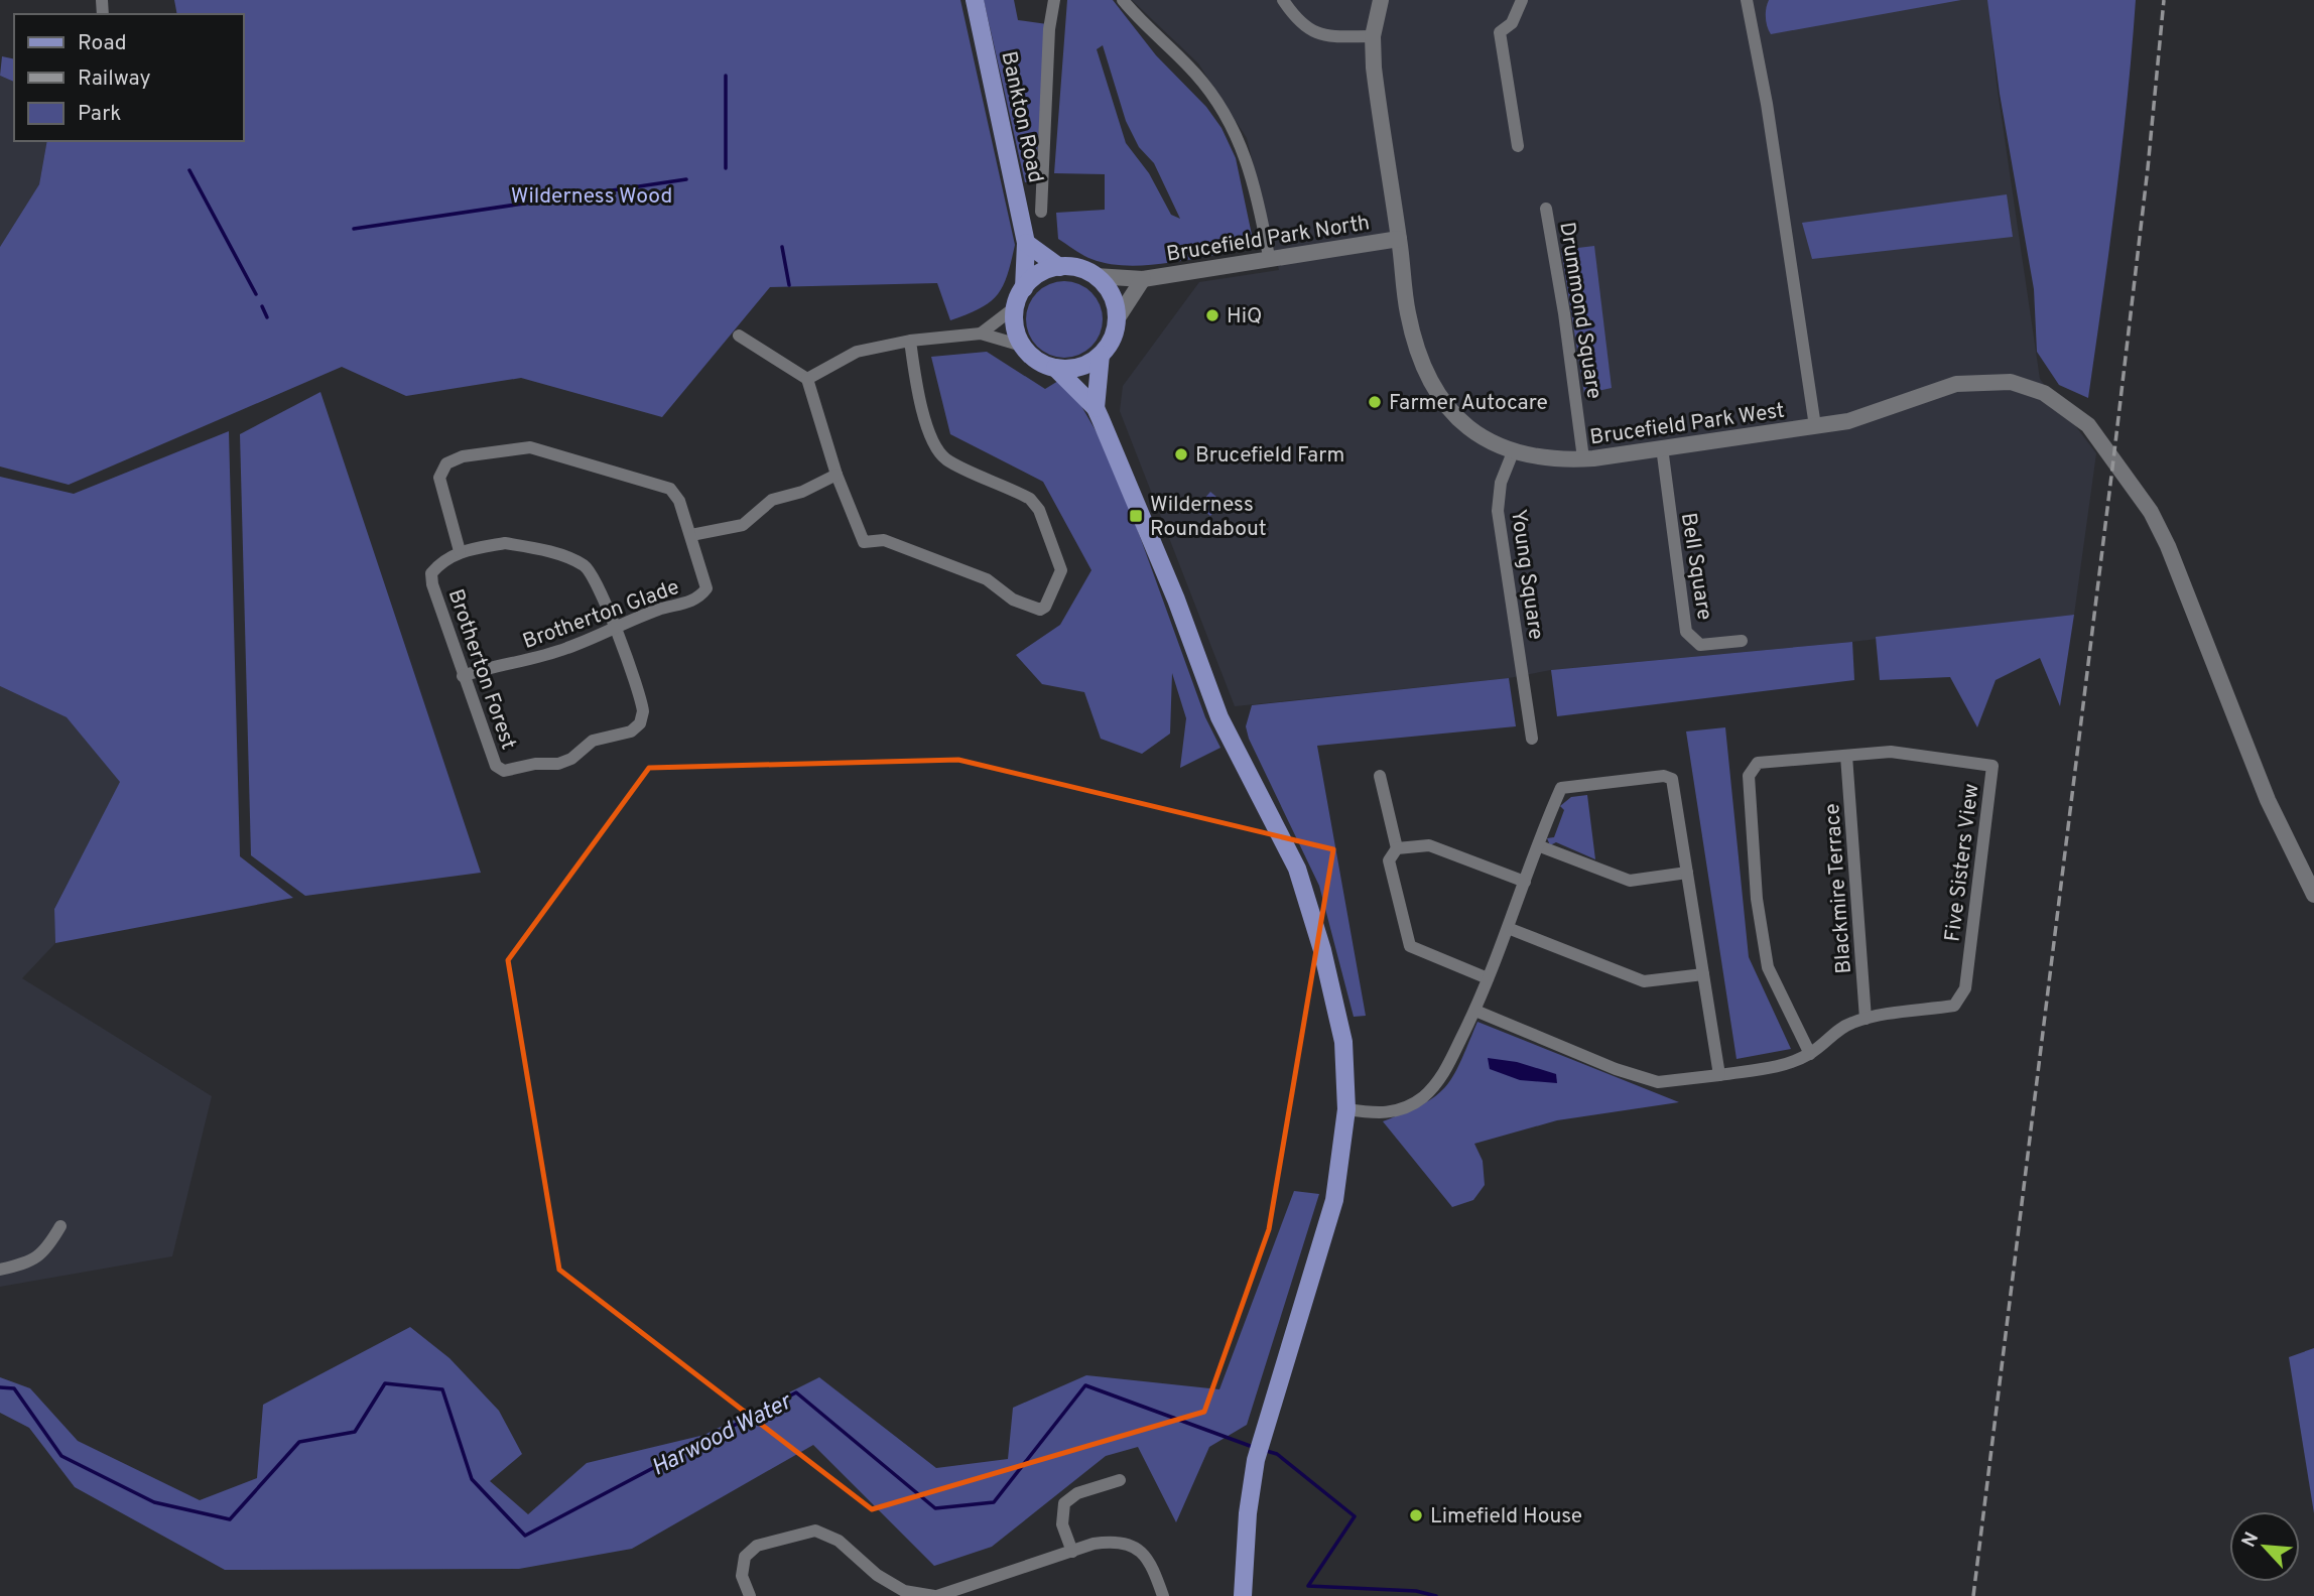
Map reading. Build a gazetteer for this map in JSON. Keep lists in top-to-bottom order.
{
  "streets": {
    "main road": ["Bankton Road"],
    "street": [
      "Brucefield Park North",
      "Drummond Square",
      "Brucefield Park West",
      "Bell Square",
      "Young Square",
      "Brotherton Glade",
      "Brotherton Forest",
      "Five Sisters View",
      "Blackmire Terrace"
    ]
  },
  "crossings": [
    ["Bankton Road", "Brucefield Park North"],
    ["Brucefield Park North", "Brucefield Park West"],
    ["Drummond Square", "Brucefield Park West"],
    ["Brucefield Park West", "Bell Square"],
    ["Brucefield Park West", "Young Square"],
    ["Brotherton Glade", "Brotherton Forest"],
    ["Five Sisters View", "Blackmire Terrace"]
  ],
  "water": ["Harwood Water"],
  "parks": ["Wilderness Wood"],
  "places": {
    "other": [
      "HiQ",
      "Farmer Autocare",
      "Brucefield Farm",
      "Limefield House"
    ],
    "transit": ["Wilderness Roundabout"]
  },
  "legend": ["Road", "Railway", "Park"],
  "north": "top left"
}
